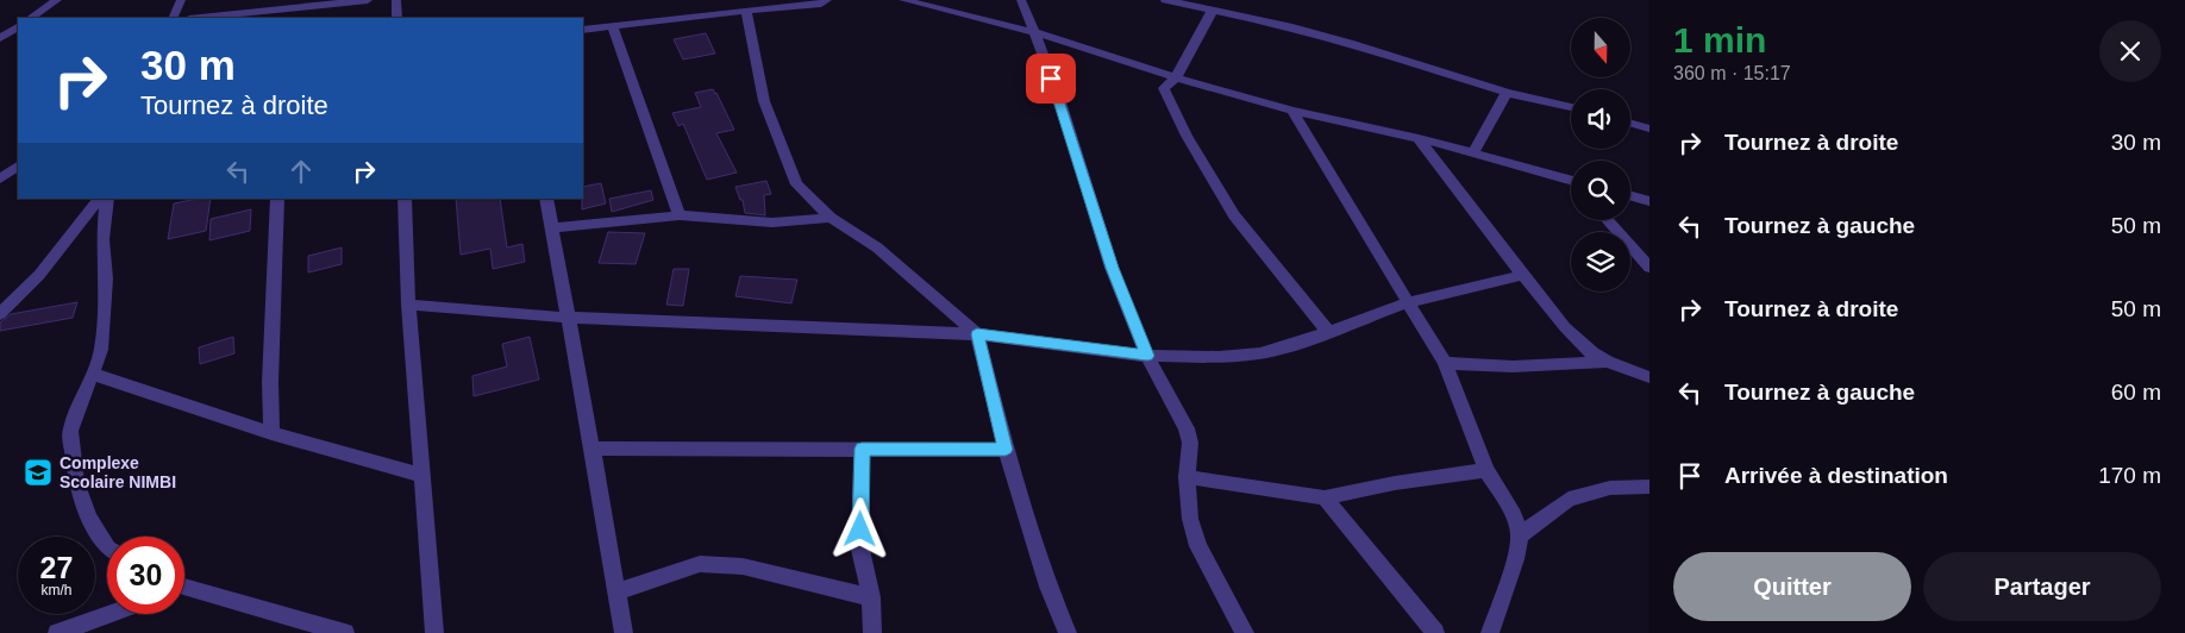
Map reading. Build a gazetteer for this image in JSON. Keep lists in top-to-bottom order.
{
  "places": {
    "school or university": ["Complexe Scolaire NIMBI"]
  },
  "north": "bottom",
  "page": {
    "heading": ["1 min", "360 m · 15:17"],
    "turn": ["30 m", "Tournez à droite"],
    "list": [
      {
        "name": "Tournez à droite",
        "value": "30 m"
      },
      {
        "name": "Tournez à gauche",
        "value": "50 m"
      },
      {
        "name": "Tournez à droite",
        "value": "50 m"
      },
      {
        "name": "Tournez à gauche",
        "value": "60 m"
      },
      {
        "name": "Arrivée à destination",
        "value": "170 m"
      }
    ],
    "speed": "27 km/h",
    "limit": "30",
    "buttons": ["Quitter", "Partager"]
  }
}
